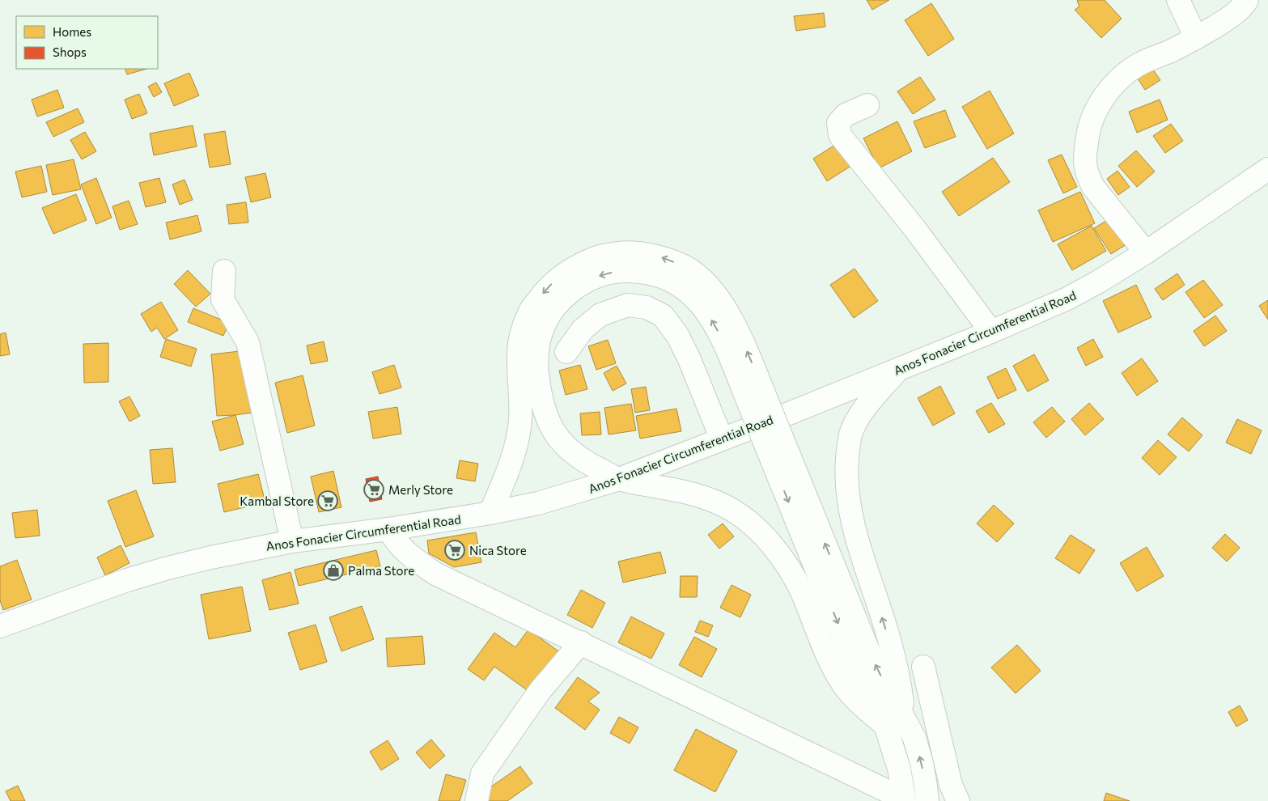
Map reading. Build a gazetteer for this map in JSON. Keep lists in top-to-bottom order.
{
  "streets": {
    "main road": ["Anos Fonacier Circumferential Road"]
  },
  "places": {
    "supermarket": ["Merly Store", "Kambal Store", "Nica Store"],
    "shop": ["Palma Store"]
  },
  "legend": ["Homes", "Shops"]
}
